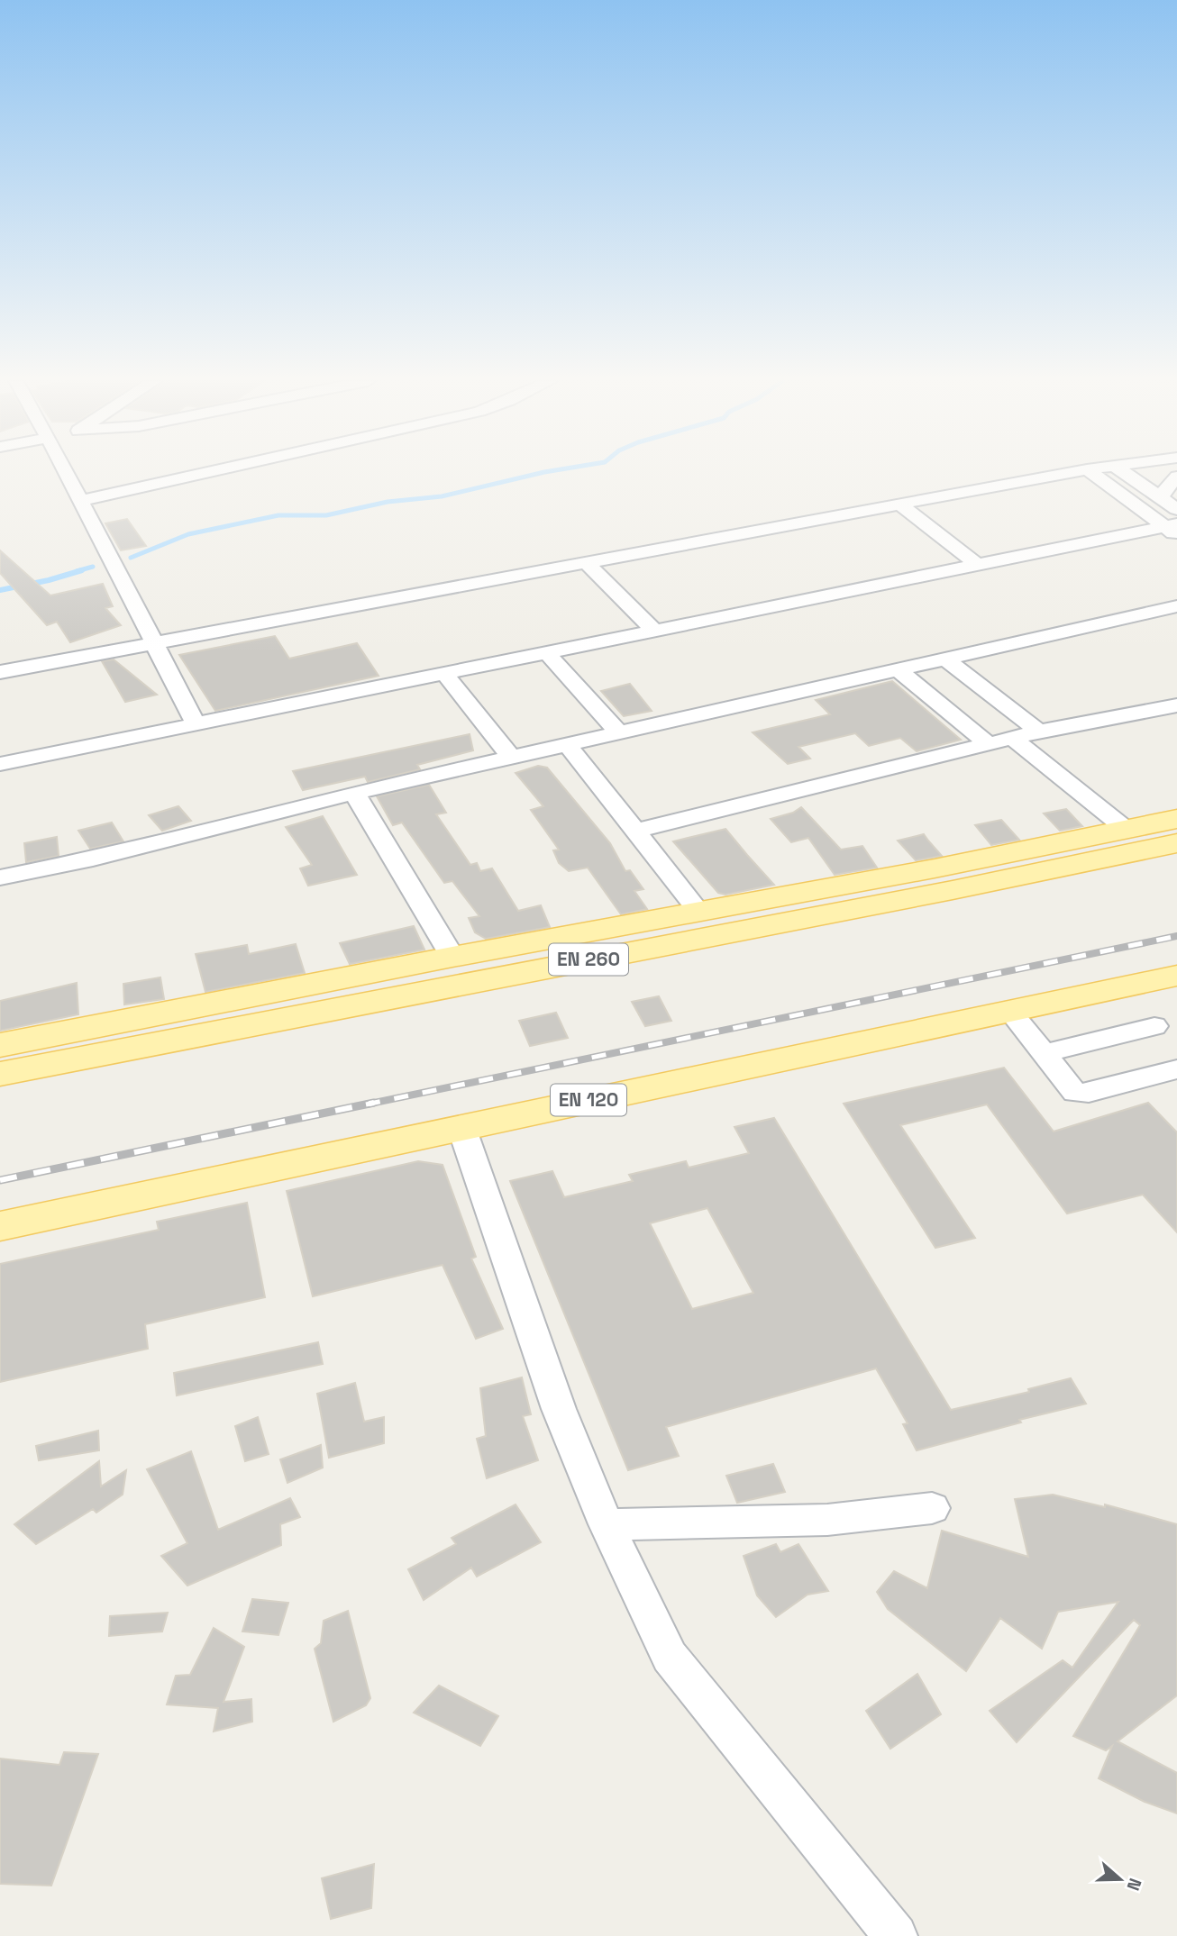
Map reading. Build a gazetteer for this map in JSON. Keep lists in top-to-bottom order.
{
  "streets": {
    "main road": ["EN 260", "EN 120"]
  },
  "north": "right"
}
